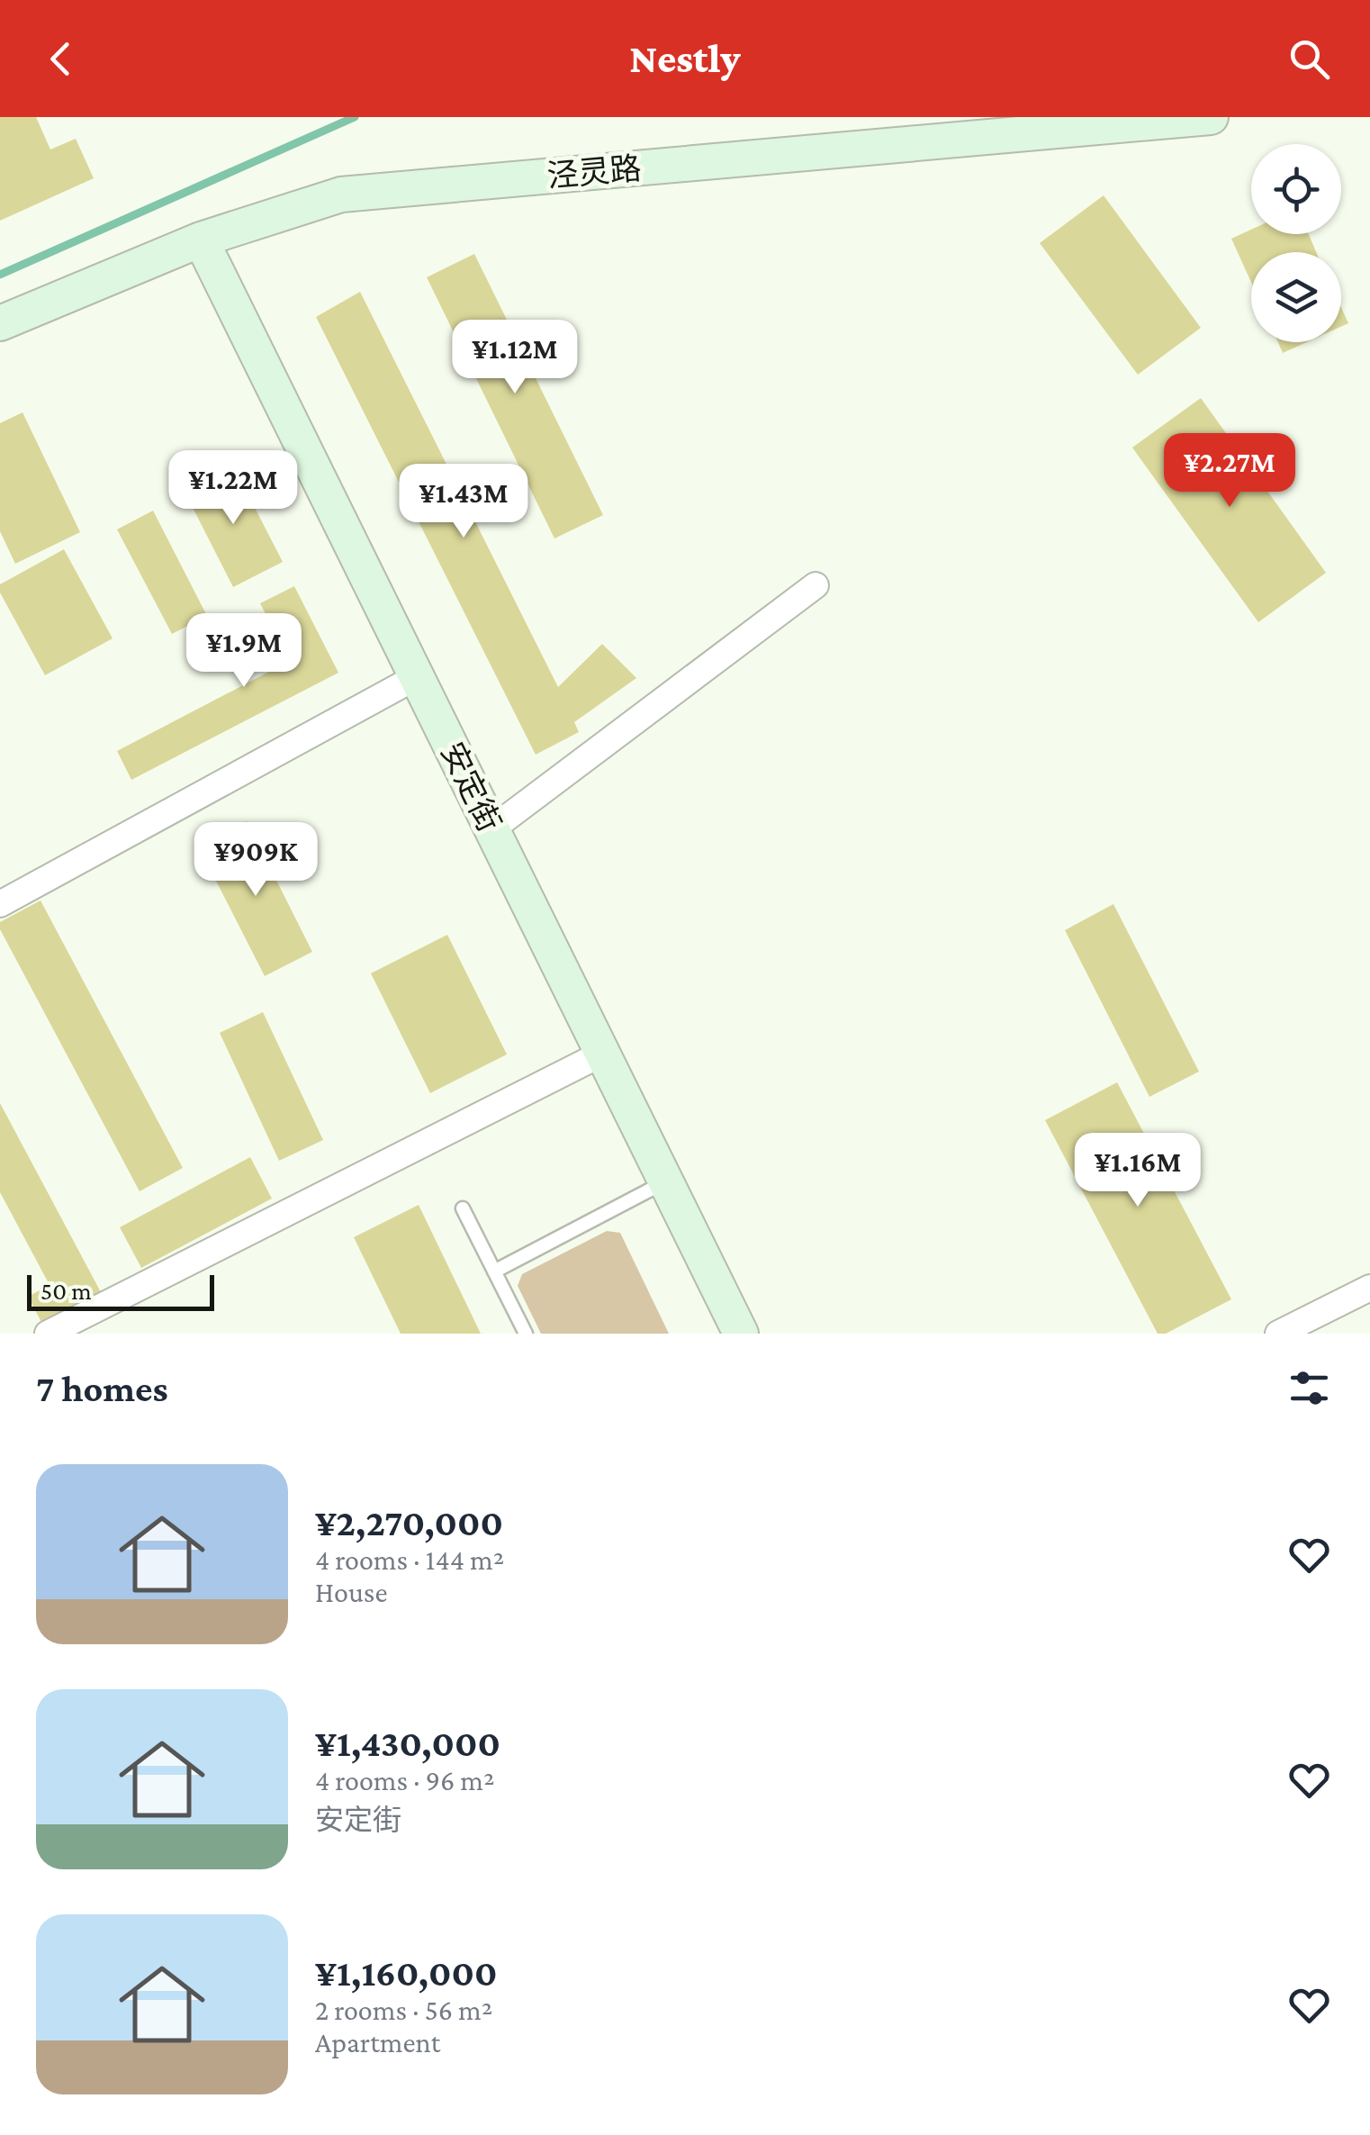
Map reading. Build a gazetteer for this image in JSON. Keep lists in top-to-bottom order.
{
  "streets": {
    "main road": ["泾灵路", "安定街"]
  },
  "crossings": [
    ["泾灵路", "安定街"]
  ],
  "scale_bar": "50 m",
  "page": {
    "header": "Nestly",
    "price": [
      "¥1.12M",
      "¥2.27M",
      "¥1.22M",
      "¥1.43M",
      "¥1.9M",
      "¥909K",
      "¥1.16M"
    ],
    "scale": "50 m",
    "heading": "7 homes",
    "list": [
      {
        "name": "¥2,270,000",
        "note": "4 rooms · 144 m² · House"
      },
      {
        "name": "¥1,430,000",
        "note": "4 rooms · 96 m² · 安定街"
      },
      {
        "name": "¥1,160,000",
        "note": "2 rooms · 56 m² · Apartment"
      }
    ]
  }
}
